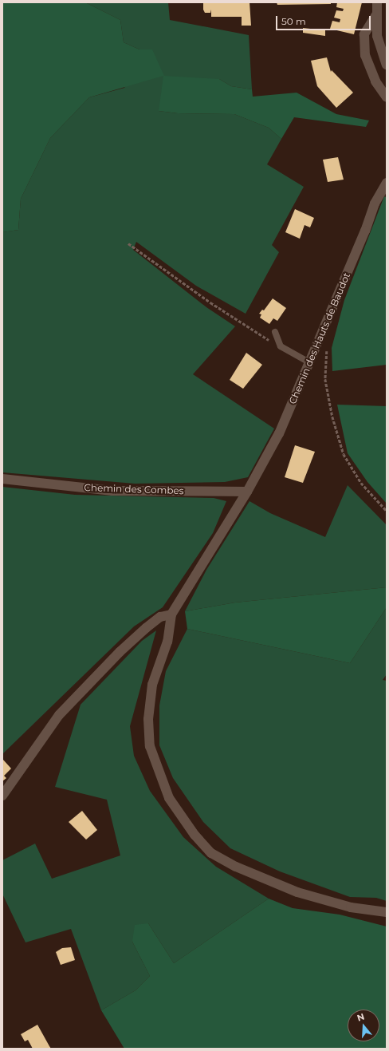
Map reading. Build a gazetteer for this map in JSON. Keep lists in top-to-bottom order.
{
  "streets": {
    "street": ["Chemin des Hauts de Baudot", "Chemin des Combes"]
  },
  "crossings": [
    ["Chemin des Hauts de Baudot", "Chemin des Combes"]
  ],
  "scale_bar": "50 m",
  "north": "top"
}
